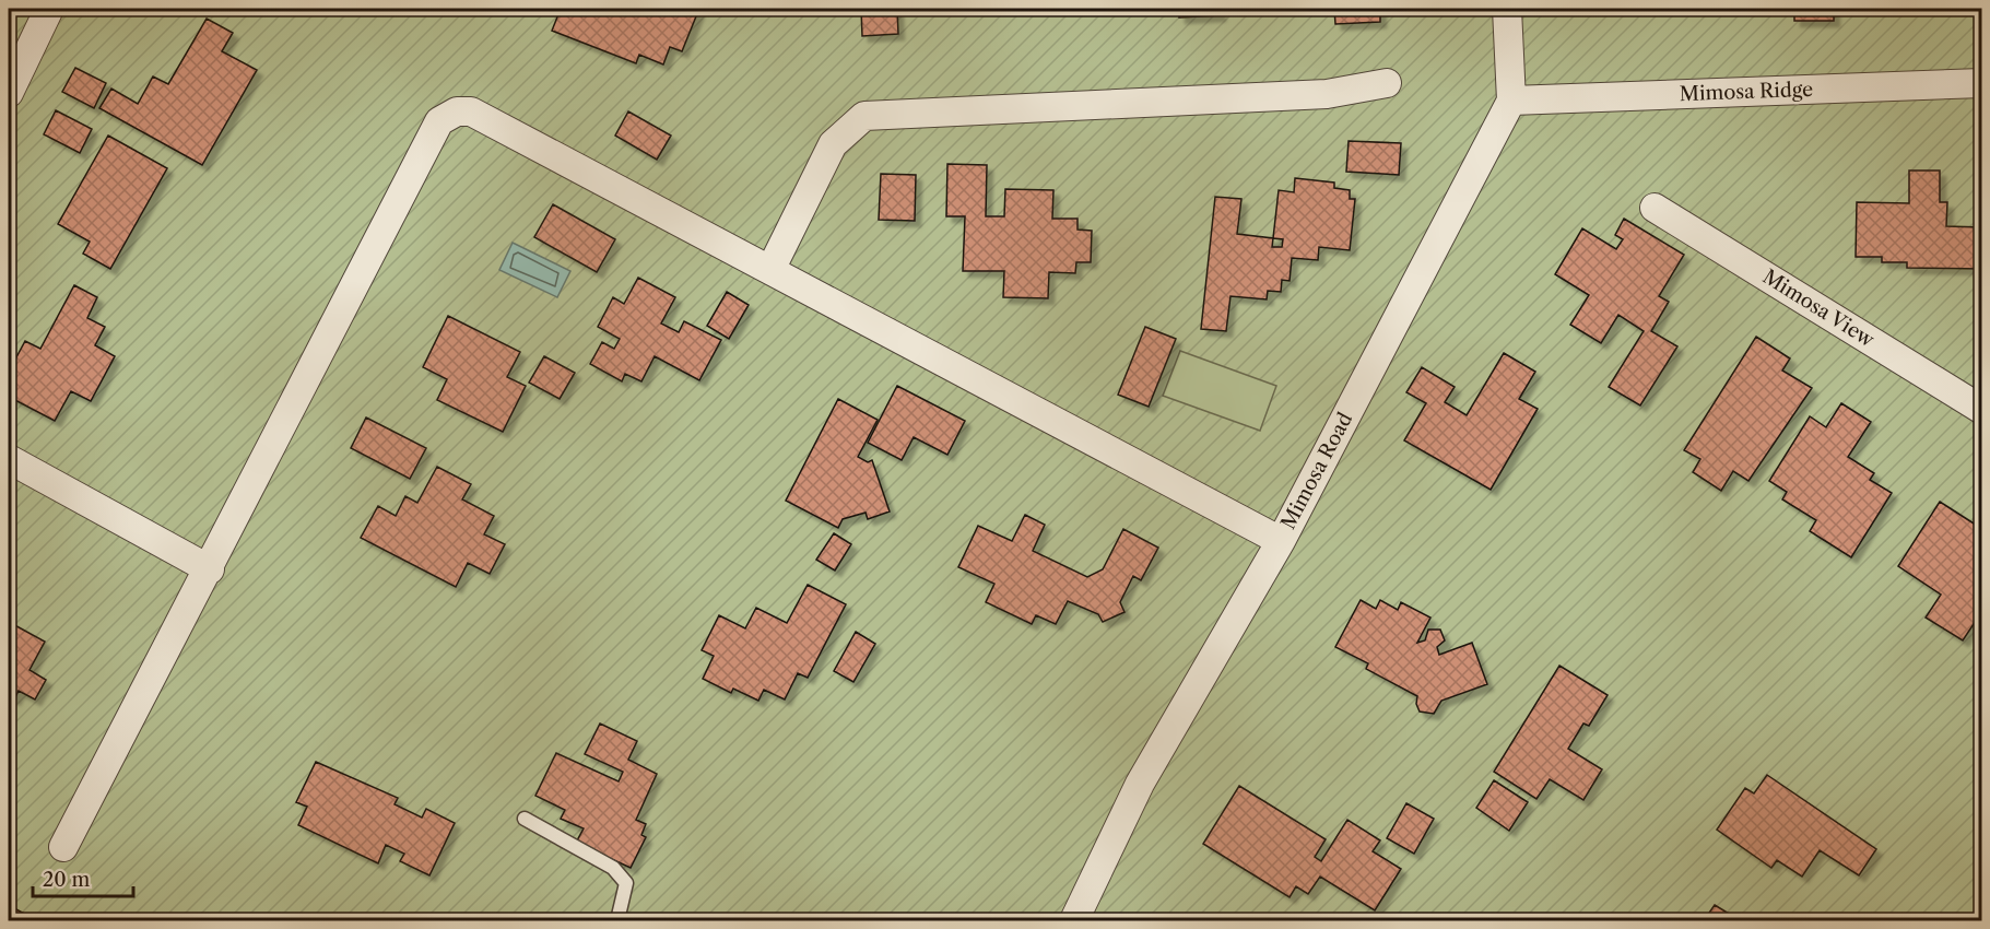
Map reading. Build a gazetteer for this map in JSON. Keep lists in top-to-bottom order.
{
  "streets": {
    "street": ["Mimosa Ridge", "Mimosa View", "Mimosa Road"]
  },
  "crossings": [
    ["Mimosa Ridge", "Mimosa Road"]
  ],
  "scale_bar": "20 m"
}
